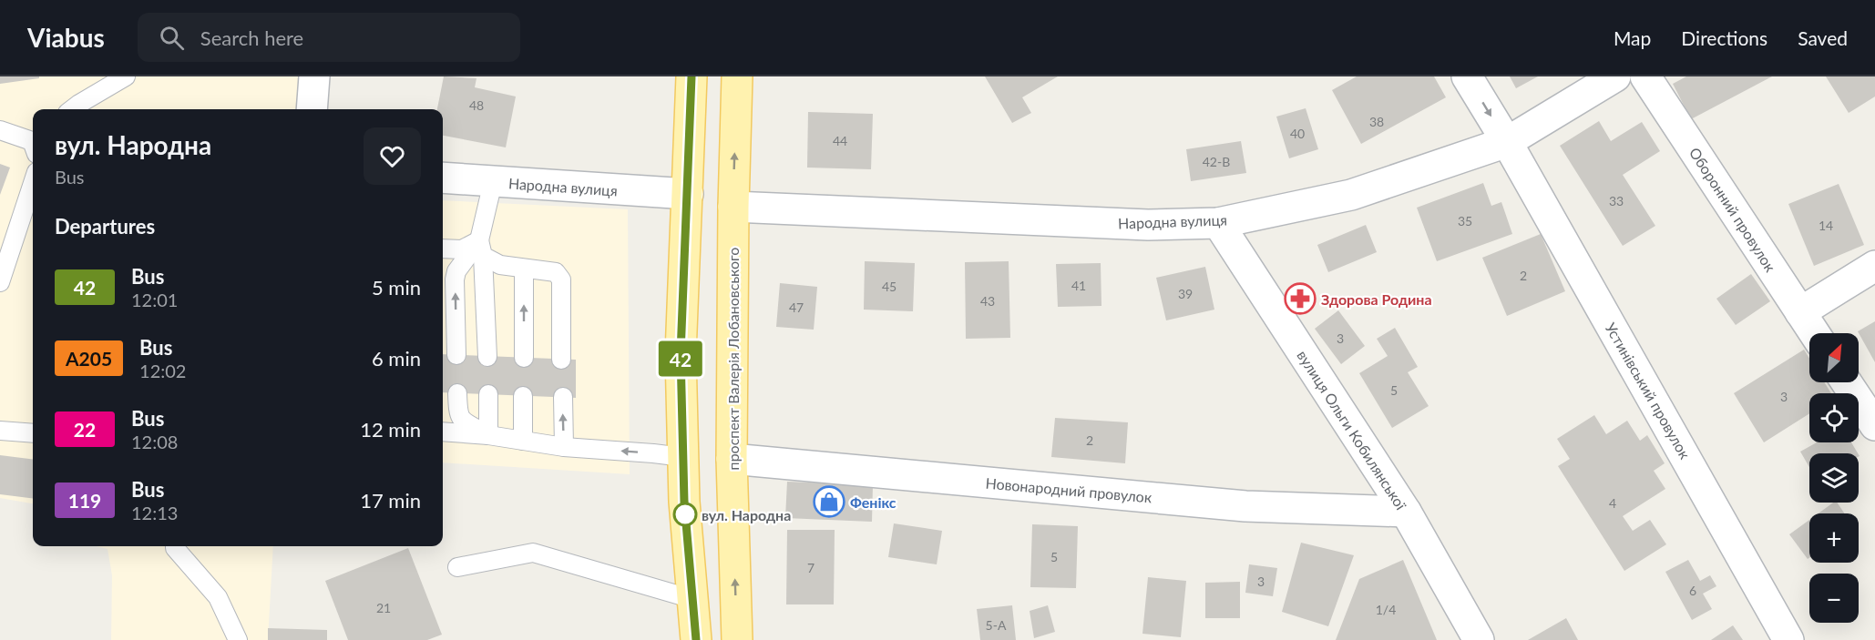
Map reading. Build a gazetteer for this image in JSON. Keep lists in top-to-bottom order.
{
  "streets": {
    "main road": ["проспект Валерія Лобановського"],
    "street": [
      "Народна вулиця",
      "Оборонний провулок",
      "Устинівський провулок",
      "вулиця Ольги Кобилянської",
      "Новонародний провулок"
    ]
  },
  "crossings": [
    ["Народна вулиця", "проспект Валерія Лобановського"],
    ["Народна вулиця", "Устинівський провулок"],
    ["Народна вулиця", "вулиця Ольги Кобилянської"],
    ["проспект Валерія Лобановського", "Новонародний провулок"],
    ["вулиця Ольги Кобилянської", "Новонародний провулок"]
  ],
  "places": {
    "pharmacy": ["Здорова Родина"],
    "shop": ["Фенікс"],
    "other": ["вул. Народна"]
  },
  "lines": ["bus line 42"],
  "house_numbers": [
    "48",
    "38",
    "40",
    "44",
    "42-В",
    "33",
    "35",
    "14",
    "2",
    "41",
    "45",
    "39",
    "43",
    "47",
    "3",
    "5",
    "3",
    "2",
    "4",
    "5",
    "7",
    "3",
    "6",
    "21",
    "1/4",
    "5-А"
  ],
  "north": "top right",
  "page": {
    "header": "Viabus",
    "search": "Search here",
    "nav": ["Map", "Directions", "Saved"],
    "on_map": "42",
    "heading": [
      ["вул. Народна", "Bus"],
      "Departures"
    ],
    "list": [
      {
        "mark": "42",
        "name": "Bus",
        "note": "12:01",
        "value": "5 min"
      },
      {
        "mark": "А205",
        "name": "Bus",
        "note": "12:02",
        "value": "6 min"
      },
      {
        "mark": "22",
        "name": "Bus",
        "note": "12:08",
        "value": "12 min"
      },
      {
        "mark": "119",
        "name": "Bus",
        "note": "12:13",
        "value": "17 min"
      }
    ],
    "map_buttons": ["+", "−"]
  }
}
